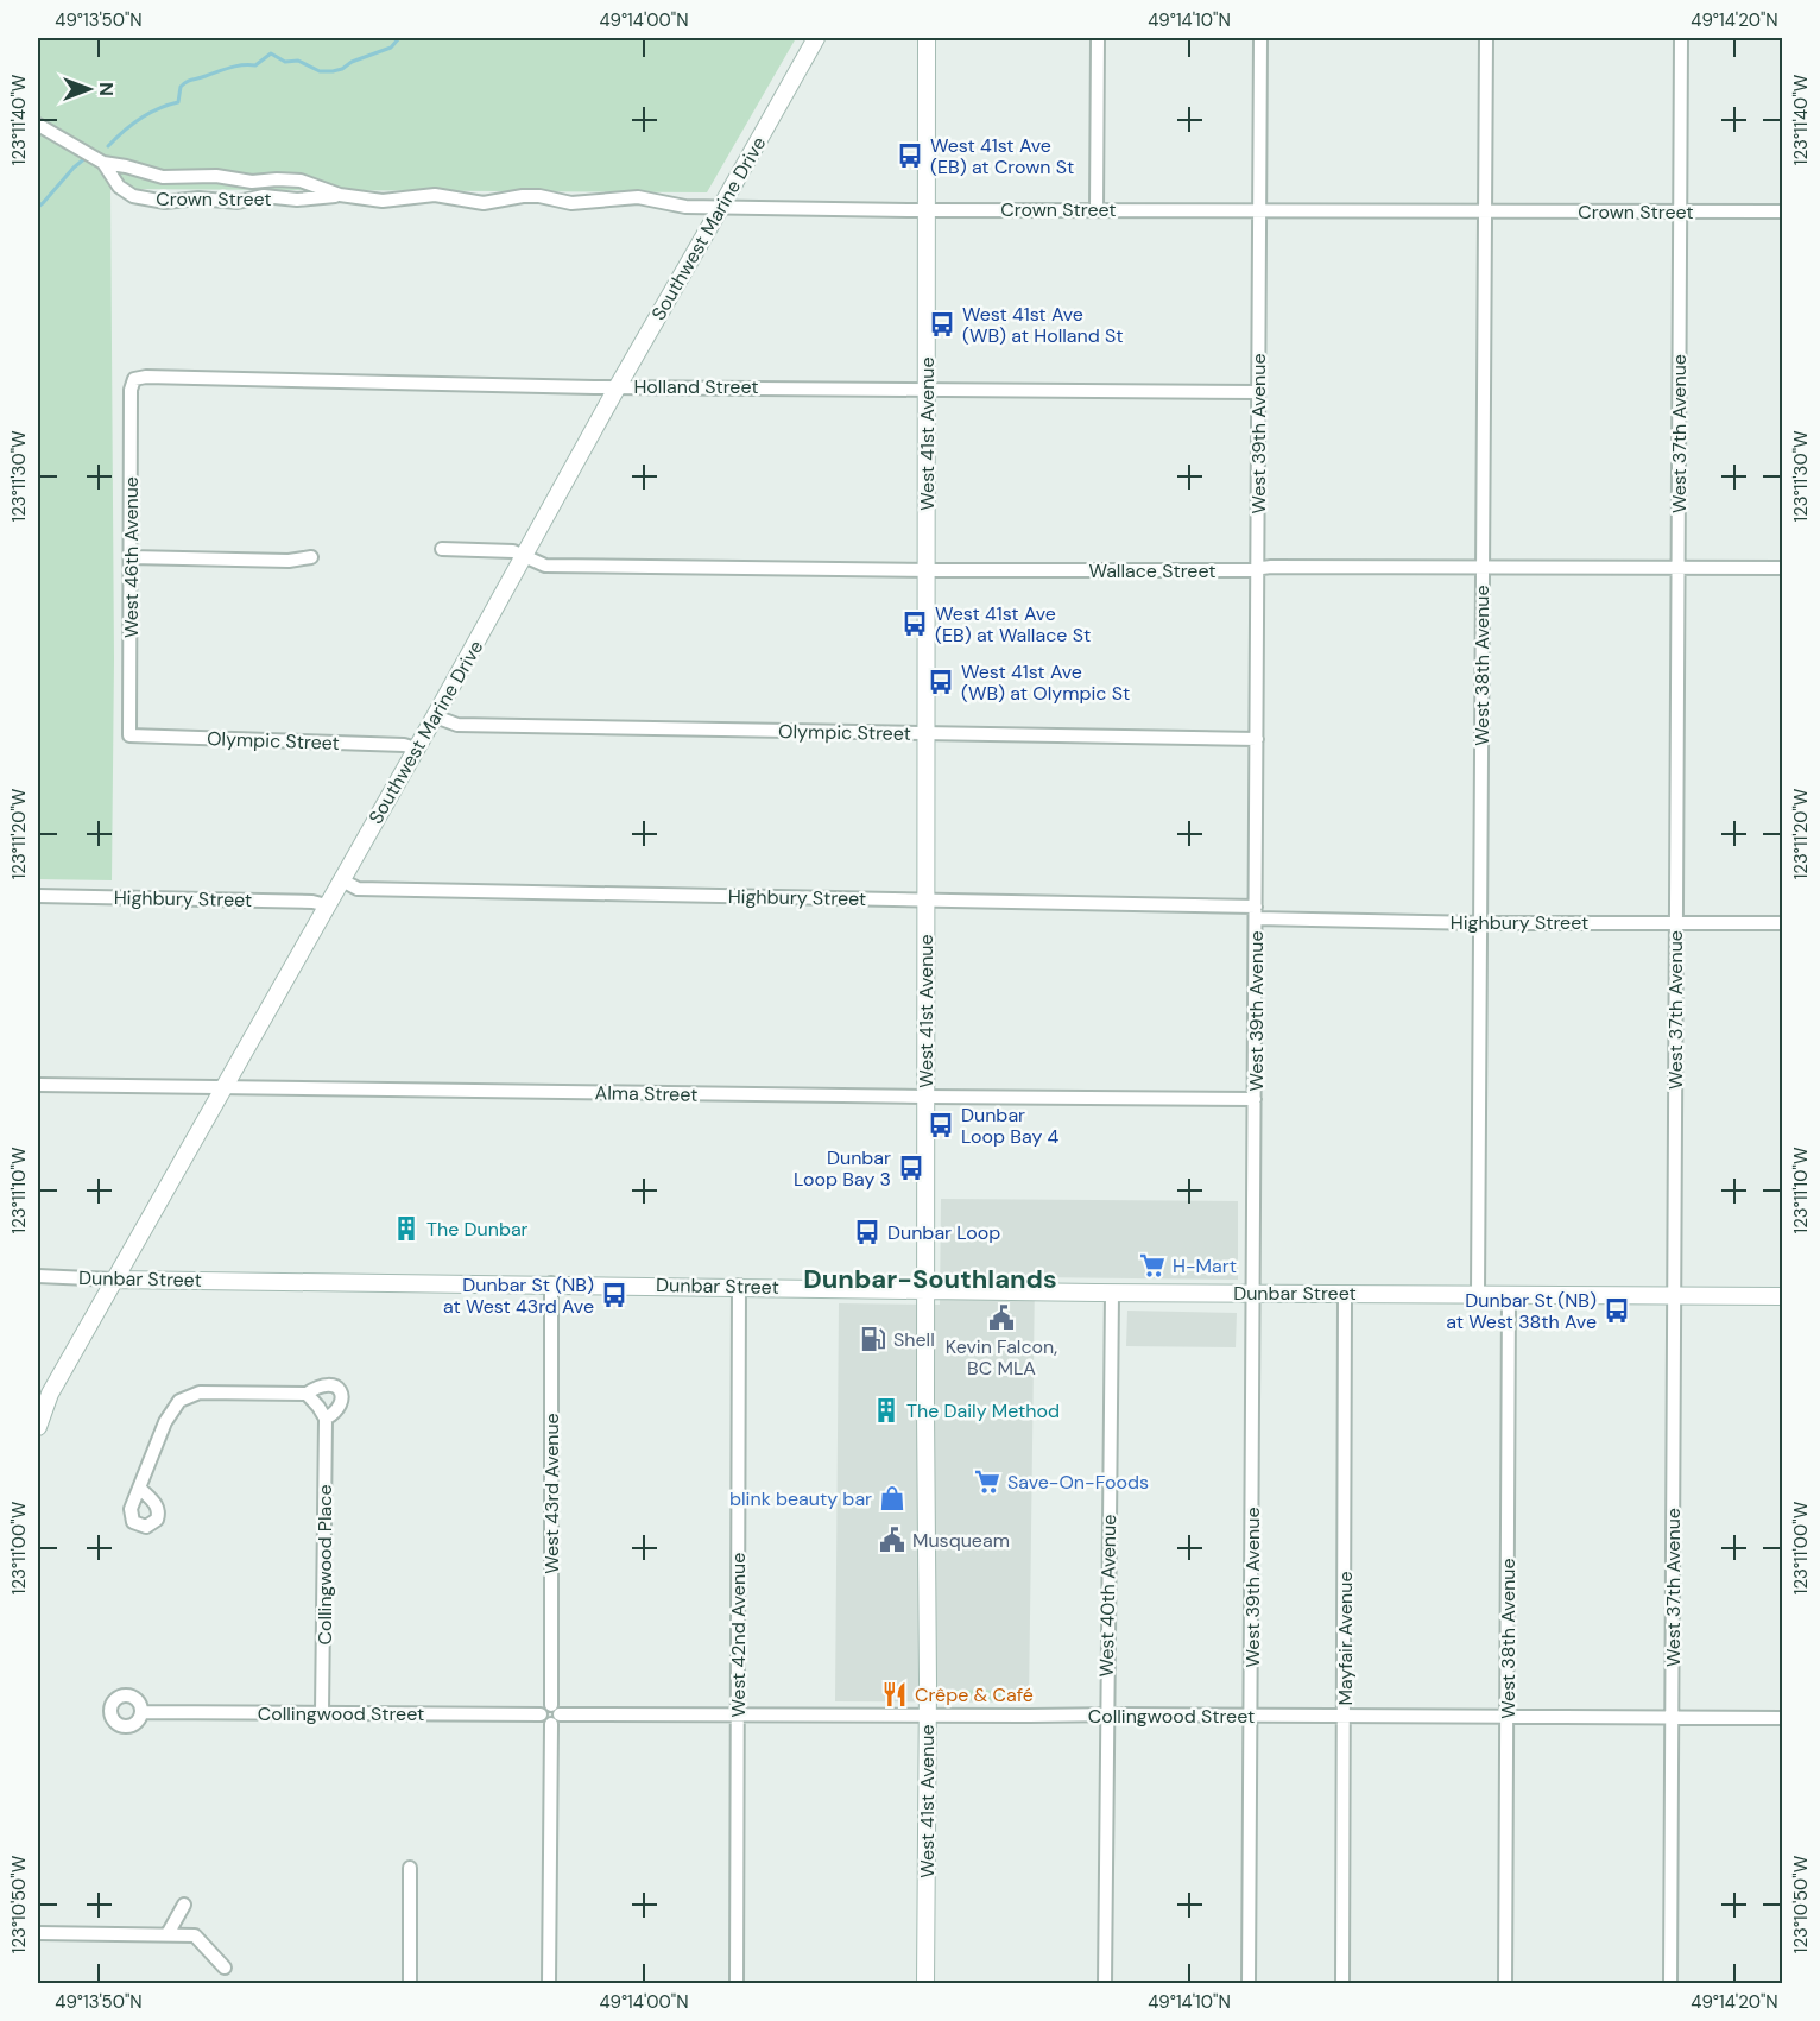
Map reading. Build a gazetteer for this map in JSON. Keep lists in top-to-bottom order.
{
  "streets": {
    "main road": ["Southwest Marine Drive", "West 41st Avenue", "Dunbar Street"],
    "street": [
      "Crown Street",
      "Holland Street",
      "West 39th Avenue",
      "West 37th Avenue",
      "West 46th Avenue",
      "Wallace Street",
      "West 38th Avenue",
      "Olympic Street",
      "Highbury Street",
      "Alma Street",
      "West 43rd Avenue",
      "Collingwood Place",
      "West 40th Avenue",
      "West 42nd Avenue",
      "Mayfair Avenue",
      "Collingwood Street"
    ]
  },
  "crossings": [
    ["Crown Street", "Southwest Marine Drive"],
    ["Crown Street", "West 41st Avenue"],
    ["Crown Street", "West 39th Avenue"],
    ["Crown Street", "West 37th Avenue"],
    ["Crown Street", "West 38th Avenue"],
    ["Southwest Marine Drive", "Holland Street"],
    ["Southwest Marine Drive", "Wallace Street"],
    ["Southwest Marine Drive", "Olympic Street"],
    ["Southwest Marine Drive", "Highbury Street"],
    ["Southwest Marine Drive", "Alma Street"],
    ["Southwest Marine Drive", "Dunbar Street"],
    ["Holland Street", "West 41st Avenue"],
    ["Holland Street", "West 39th Avenue"],
    ["Holland Street", "West 46th Avenue"],
    ["West 41st Avenue", "Wallace Street"],
    ["West 41st Avenue", "Olympic Street"],
    ["West 41st Avenue", "Highbury Street"],
    ["West 41st Avenue", "Alma Street"],
    ["West 41st Avenue", "Dunbar Street"],
    ["West 41st Avenue", "Collingwood Street"],
    ["West 39th Avenue", "Wallace Street"],
    ["West 39th Avenue", "Olympic Street"],
    ["West 39th Avenue", "Highbury Street"],
    ["West 39th Avenue", "Alma Street"],
    ["West 39th Avenue", "Dunbar Street"],
    ["West 39th Avenue", "Collingwood Street"],
    ["West 37th Avenue", "Wallace Street"],
    ["West 37th Avenue", "Highbury Street"],
    ["West 37th Avenue", "Dunbar Street"],
    ["West 37th Avenue", "Collingwood Street"],
    ["West 46th Avenue", "Olympic Street"],
    ["Wallace Street", "West 38th Avenue"],
    ["West 38th Avenue", "Highbury Street"],
    ["West 38th Avenue", "Dunbar Street"],
    ["West 38th Avenue", "Collingwood Street"],
    ["Dunbar Street", "West 43rd Avenue"],
    ["Dunbar Street", "West 40th Avenue"],
    ["Dunbar Street", "West 42nd Avenue"],
    ["Dunbar Street", "Mayfair Avenue"],
    ["West 43rd Avenue", "Collingwood Street"],
    ["Collingwood Place", "Collingwood Street"],
    ["West 40th Avenue", "Collingwood Street"],
    ["West 42nd Avenue", "Collingwood Street"],
    ["Mayfair Avenue", "Collingwood Street"]
  ],
  "districts": ["Dunbar-Southlands"],
  "places": {
    "bus stop": [
      "West 41st Ave (EB) at Crown St",
      "West 41st Ave (WB) at Holland St",
      "West 41st Ave (EB) at Wallace St",
      "West 41st Ave (WB) at Olympic St",
      "Dunbar Loop Bay 4",
      "Dunbar Loop Bay 3",
      "Dunbar Loop",
      "Dunbar St (NB) at West 43rd Ave",
      "Dunbar St (NB) at West 38th Ave"
    ],
    "building": ["The Dunbar", "The Daily Method"],
    "supermarket": ["H-Mart", "Save-On-Foods"],
    "public building": ["Kevin Falcon, BC MLA", "Musqueam"],
    "fuel station": ["Shell"],
    "shop": ["blink beauty bar"],
    "restaurant": ["Crêpe & Café"]
  },
  "north": "right",
  "coordinates": [
    "49°13'50\"N",
    "49°14'00\"N",
    "49°14'10\"N",
    "49°14'20\"N",
    "123°11'40\"W",
    "123°11'30\"W",
    "123°11'20\"W",
    "123°11'10\"W",
    "123°11'00\"W",
    "123°10'50\"W"
  ]
}
